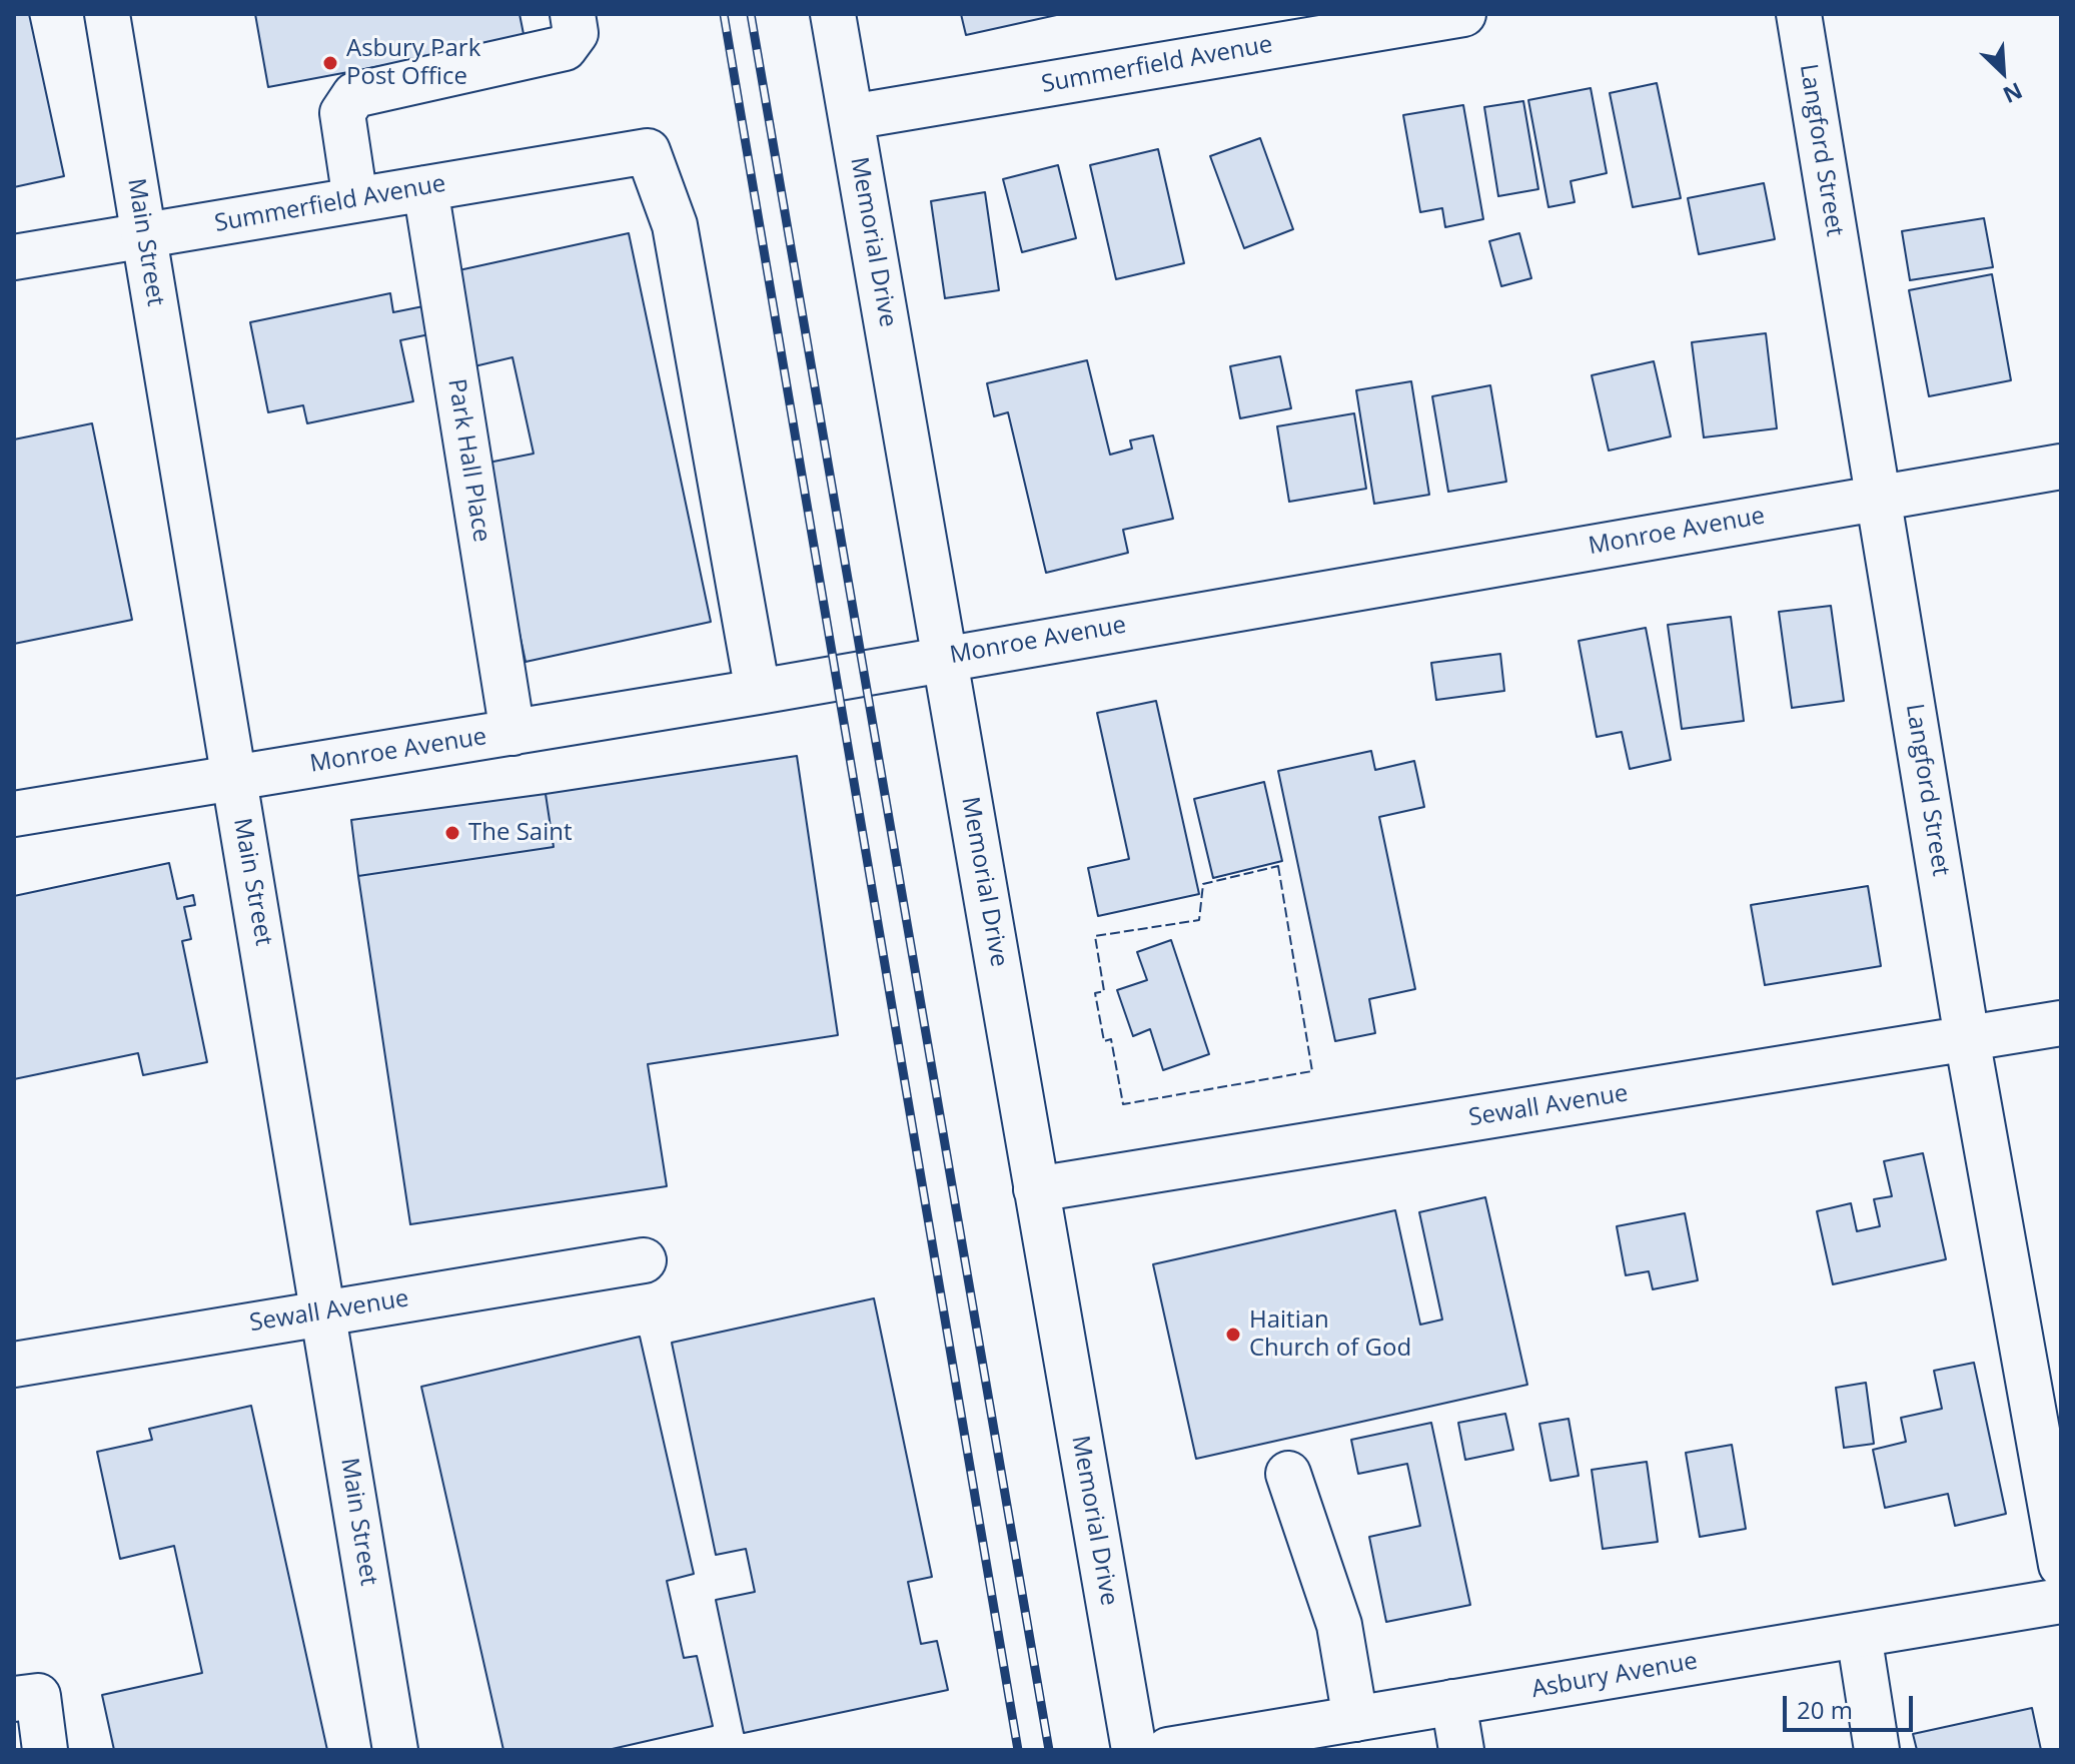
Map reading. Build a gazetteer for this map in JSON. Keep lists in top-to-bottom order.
{
  "streets": {
    "street": [
      "Summerfield Avenue",
      "Langford Street",
      "Main Street",
      "Memorial Drive",
      "Park Hall Place",
      "Monroe Avenue",
      "Sewall Avenue",
      "Asbury Avenue"
    ]
  },
  "crossings": [
    ["Summerfield Avenue", "Main Street"],
    ["Summerfield Avenue", "Memorial Drive"],
    ["Summerfield Avenue", "Park Hall Place"],
    ["Summerfield Avenue", "Monroe Avenue"],
    ["Langford Street", "Monroe Avenue"],
    ["Langford Street", "Sewall Avenue"],
    ["Main Street", "Monroe Avenue"],
    ["Main Street", "Sewall Avenue"],
    ["Memorial Drive", "Monroe Avenue"],
    ["Memorial Drive", "Sewall Avenue"],
    ["Park Hall Place", "Monroe Avenue"]
  ],
  "places": ["Asbury Park Post Office", "The Saint", "Haitian Church of God"],
  "scale_bar": "20 m",
  "north": "bottom right"
}
